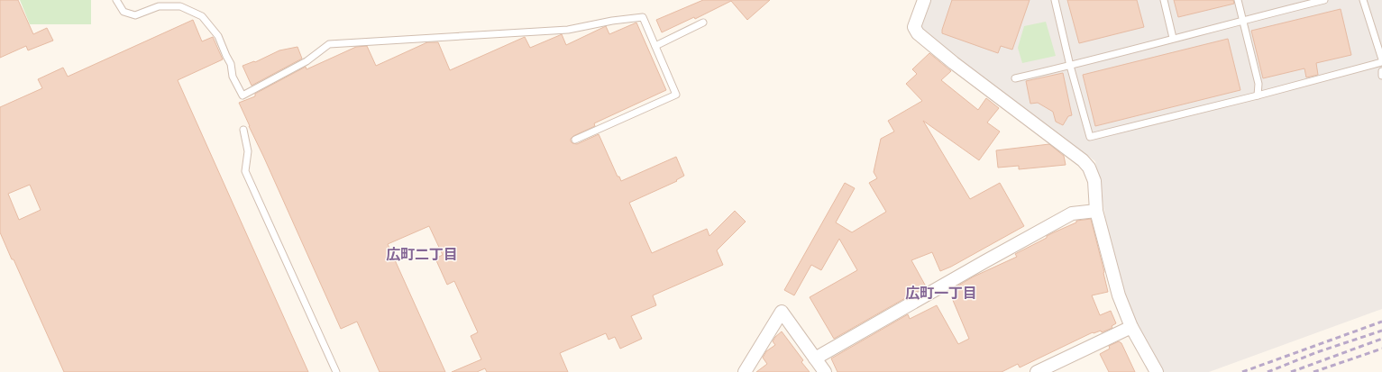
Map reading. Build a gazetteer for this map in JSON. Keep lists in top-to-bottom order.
{
  "districts": ["広町二丁目", "広町一丁目"]
}
